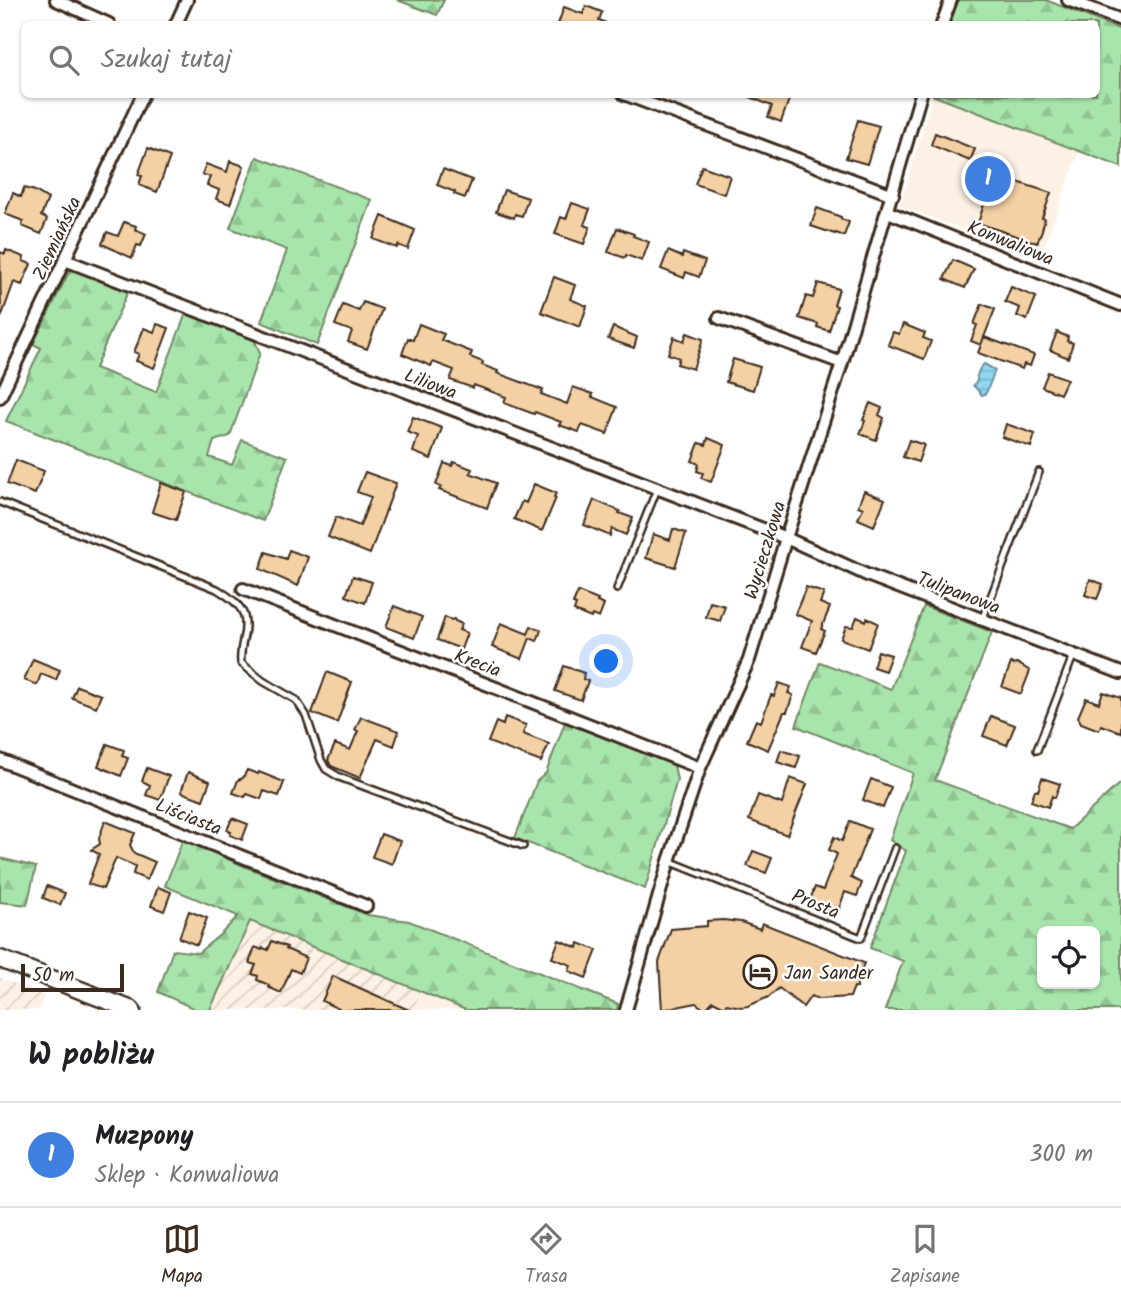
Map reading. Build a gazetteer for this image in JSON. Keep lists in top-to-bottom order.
{
  "streets": {
    "street": [
      "Ziemiańska",
      "Konwaliowa",
      "Liliowa",
      "Wycieczkowa",
      "Tulipanowa",
      "Krecia",
      "Liściasta"
    ],
    "lane": ["Prosta"]
  },
  "crossings": [
    ["Ziemiańska", "Liliowa"],
    ["Konwaliowa", "Wycieczkowa"],
    ["Liliowa", "Wycieczkowa"],
    ["Liliowa", "Tulipanowa"],
    ["Wycieczkowa", "Tulipanowa"],
    ["Wycieczkowa", "Krecia"],
    ["Wycieczkowa", "Prosta"]
  ],
  "places": {
    "hotel": ["Jan Sander"]
  },
  "scale_bar": "50 m",
  "page": {
    "search": "Szukaj tutaj",
    "pins": "1",
    "scale": "50 m",
    "heading": "W pobliżu",
    "list": [
      {
        "mark": "1",
        "name": "Muzpony",
        "note": "Sklep · Konwaliowa",
        "value": "300 m"
      }
    ],
    "nav": ["Mapa", "Trasa", "Zapisane"]
  }
}
